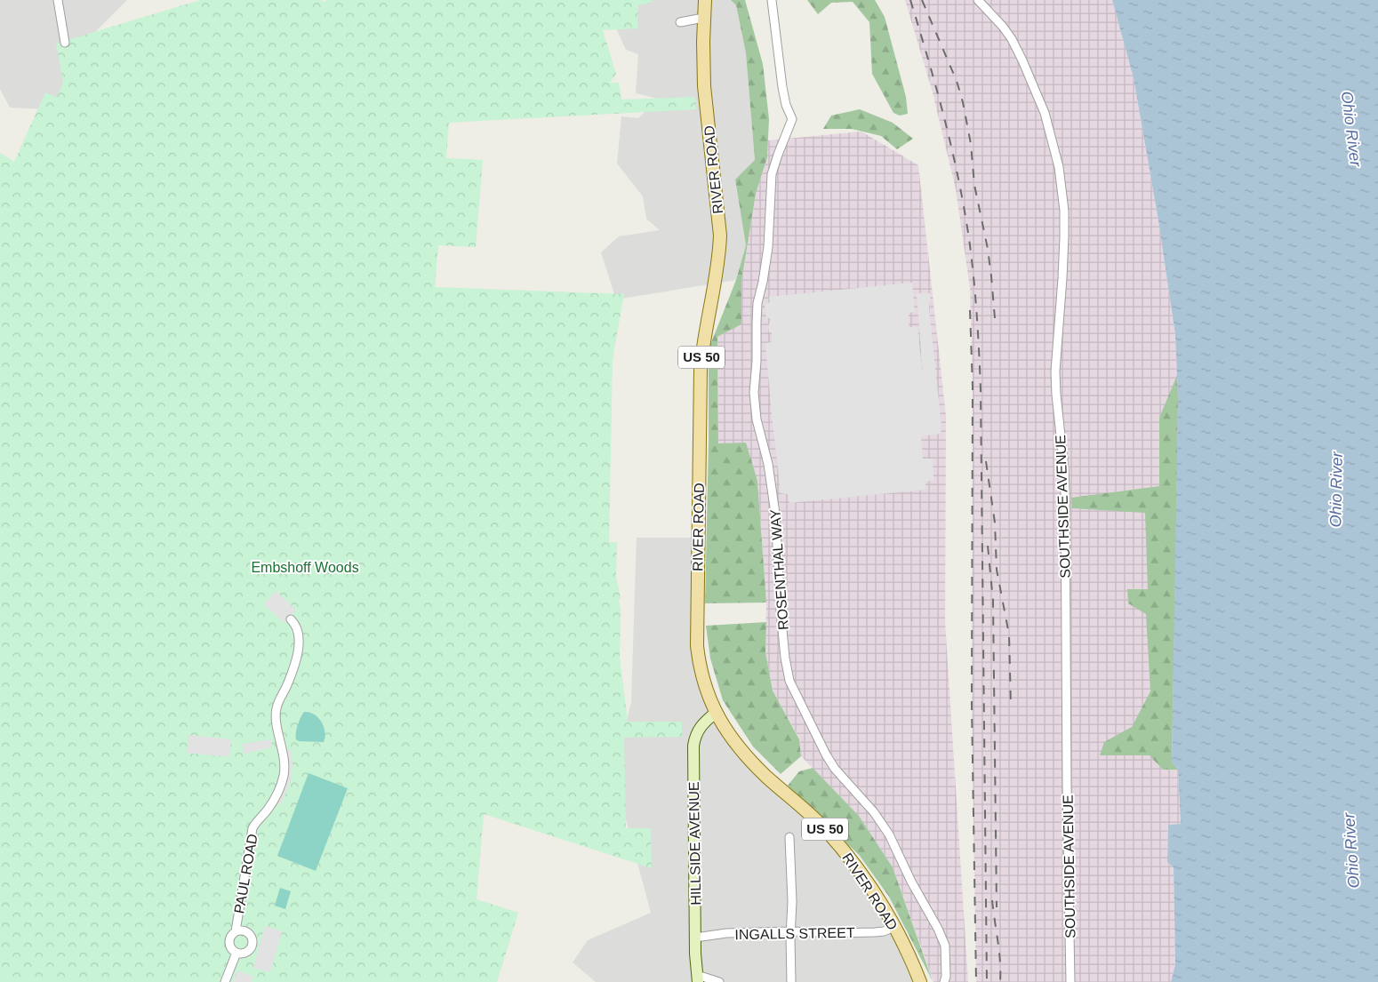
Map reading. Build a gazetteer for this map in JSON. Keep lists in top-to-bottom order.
{
  "streets": {
    "main road": ["RIVER ROAD", "US 50"],
    "street": [
      "SOUTHSIDE AVENUE",
      "ROSENTHAL WAY",
      "HILLSIDE AVENUE",
      "PAUL ROAD",
      "INGALLS STREET"
    ]
  },
  "crossings": [
    ["RIVER ROAD", "HILLSIDE AVENUE"],
    ["RIVER ROAD", "INGALLS STREET"],
    ["HILLSIDE AVENUE", "INGALLS STREET"]
  ],
  "water": ["Ohio River"],
  "parks": ["Embshoff Woods"]
}
